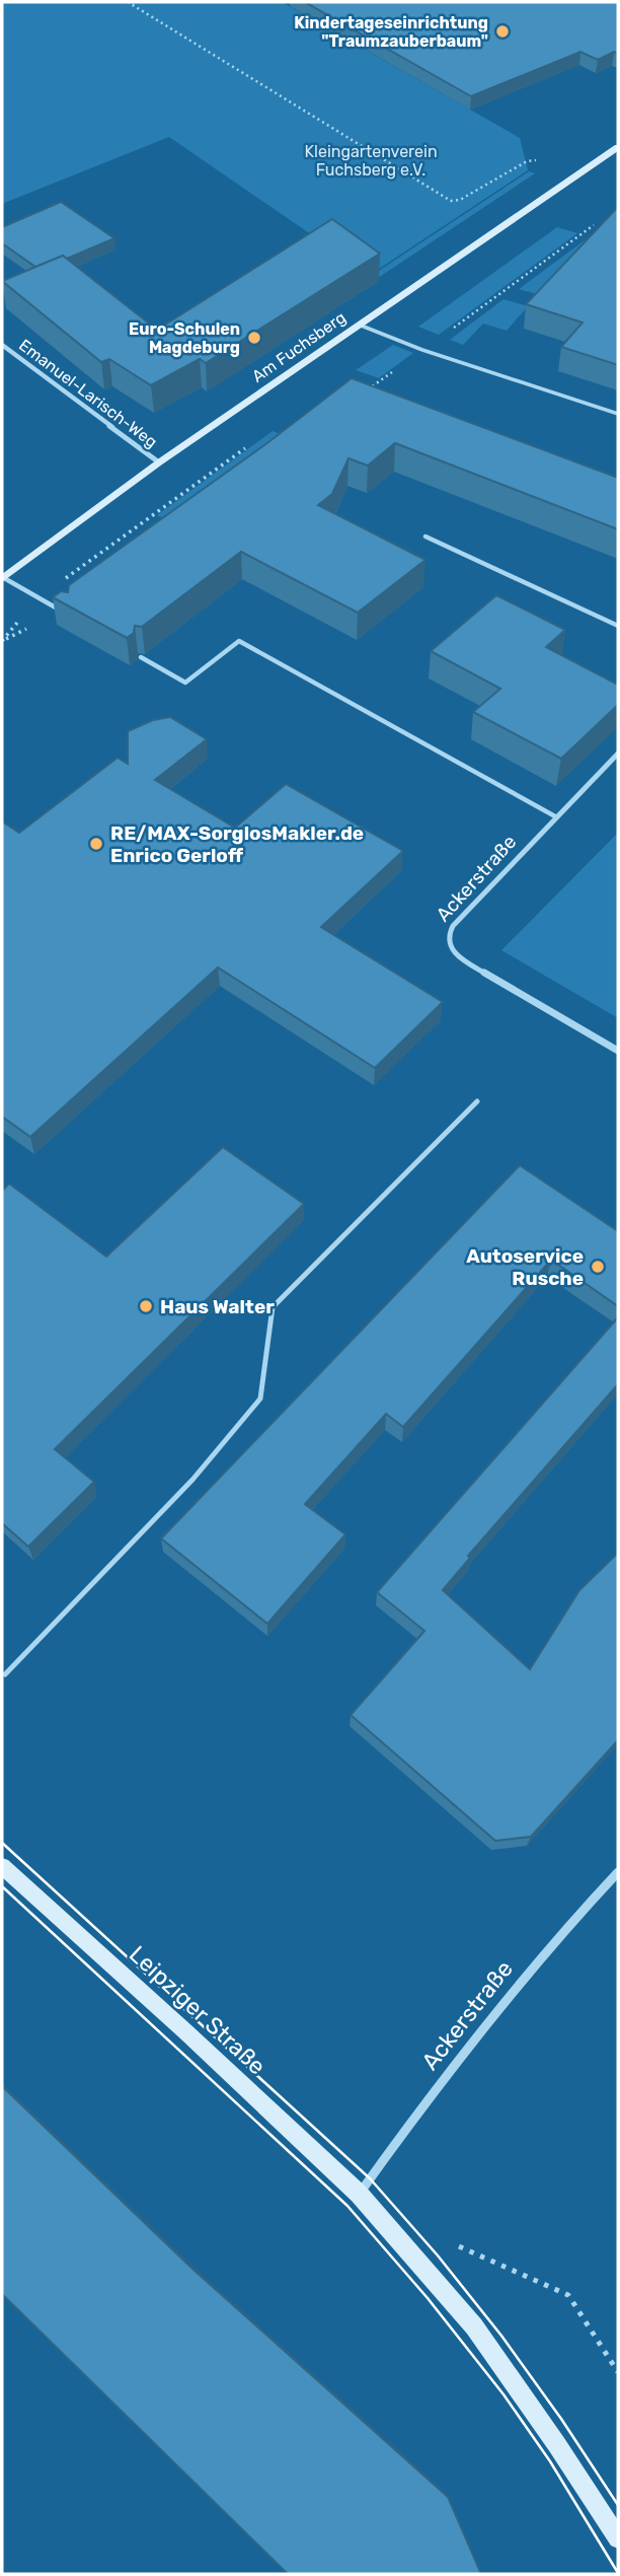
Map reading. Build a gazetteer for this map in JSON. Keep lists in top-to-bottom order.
{
  "streets": {
    "main road": ["Am Fuchsberg", "Leipziger Straße"],
    "street": ["Emanuel-Larisch-Weg", "Ackerstraße"]
  },
  "crossings": [
    ["Am Fuchsberg", "Emanuel-Larisch-Weg"],
    ["Ackerstraße", "Leipziger Straße"]
  ],
  "parks": ["Kleingartenverein Fuchsberg e.V."],
  "places": [
    "Kindertageseinrichtung \"Traumzauberbaum\"",
    "Euro-Schulen Magdeburg",
    "RE/MAX-SorglosMakler.de Enrico Gerloff",
    "Autoservice Rusche",
    "Haus Walter"
  ]
}
